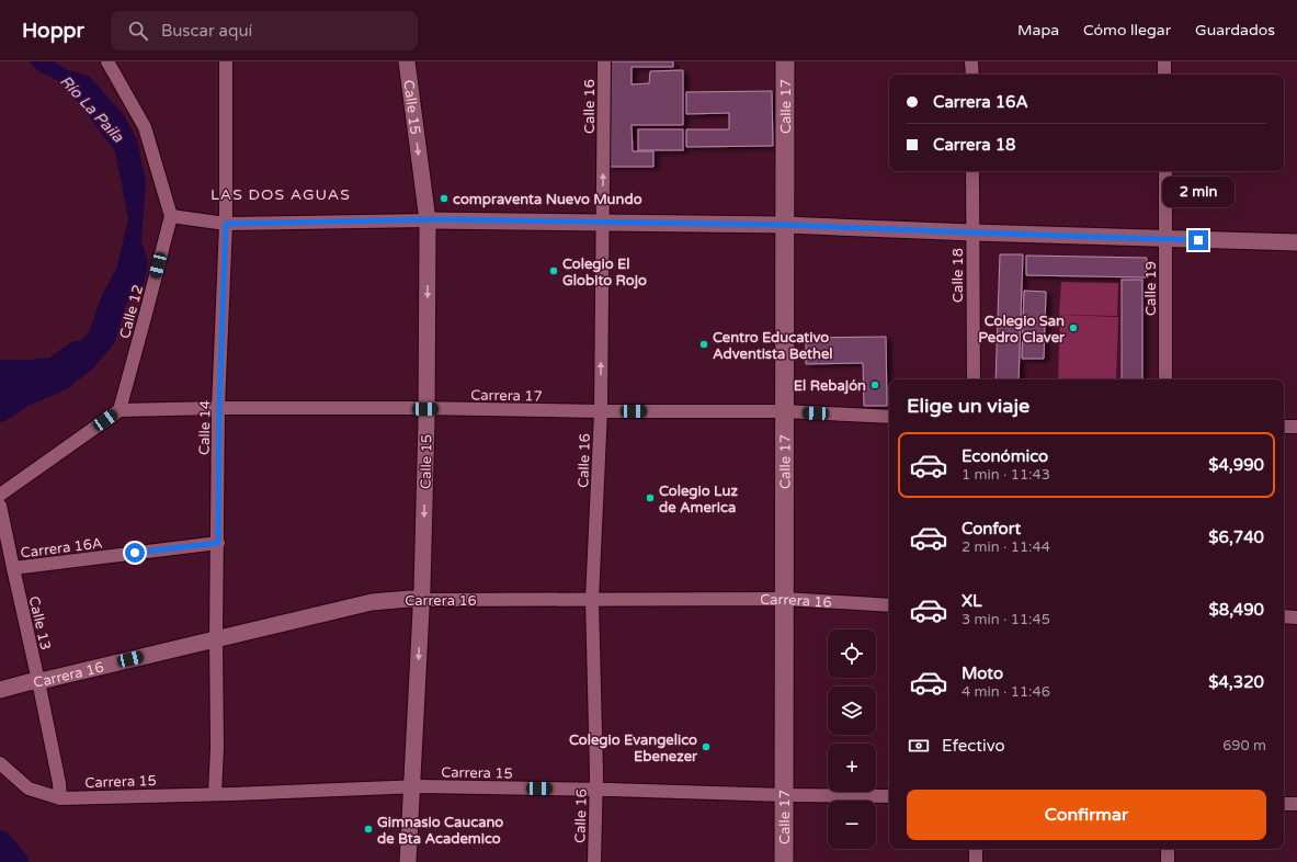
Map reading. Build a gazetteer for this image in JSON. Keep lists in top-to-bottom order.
{
  "streets": {
    "main road": ["Calle 17"],
    "street": [
      "Calle 16",
      "Calle 15",
      "Calle 18",
      "Calle 19",
      "Calle 12",
      "Carrera 17",
      "Calle 14",
      "Carrera 16A",
      "Carrera 16",
      "Calle 13",
      "Carrera 15"
    ]
  },
  "crossings": [
    ["Calle 16", "Carrera 17"],
    ["Calle 16", "Carrera 16"],
    ["Calle 16", "Carrera 15"],
    ["Calle 17", "Carrera 17"],
    ["Calle 17", "Carrera 16"],
    ["Calle 17", "Carrera 15"],
    ["Calle 15", "Carrera 17"],
    ["Calle 15", "Carrera 16"],
    ["Calle 15", "Carrera 15"],
    ["Calle 12", "Carrera 17"],
    ["Carrera 17", "Calle 14"],
    ["Calle 14", "Carrera 16A"],
    ["Calle 14", "Carrera 16"],
    ["Calle 14", "Carrera 15"],
    ["Carrera 16A", "Calle 13"],
    ["Carrera 16", "Calle 13"],
    ["Calle 13", "Carrera 15"]
  ],
  "one_way": ["Calle 16", "Calle 15"],
  "districts": ["LAS DOS AGUAS"],
  "water": ["Río La Paila"],
  "places": [
    "compraventa Nuevo Mundo",
    "Colegio El Globito Rojo",
    "Colegio San Pedro Claver",
    "Centro Educativo Adventista Bethel",
    "El Rebajón",
    "Colegio Luz de America",
    "Colegio Evangelico Ebenezer",
    "Gimnasio Caucano de Bta Academico"
  ],
  "page": {
    "header": "Hoppr",
    "search": "Buscar aquí",
    "nav": ["Mapa", "Cómo llegar", "Guardados"],
    "banner": ["Carrera 16A", "Carrera 18"],
    "bubble": "2 min",
    "heading": "Elige un viaje",
    "list": [
      {
        "name": "Económico",
        "note": "1 min · 11:43",
        "value": "$4,990"
      },
      {
        "name": "Confort",
        "note": "2 min · 11:44",
        "value": "$6,740"
      },
      {
        "name": "XL",
        "note": "3 min · 11:45",
        "value": "$8,490"
      },
      {
        "name": "Moto",
        "note": "4 min · 11:46",
        "value": "$4,320"
      }
    ],
    "map_buttons": ["+", "−"],
    "pay": ["Efectivo", "690 m"],
    "buttons": "Confirmar"
  }
}
